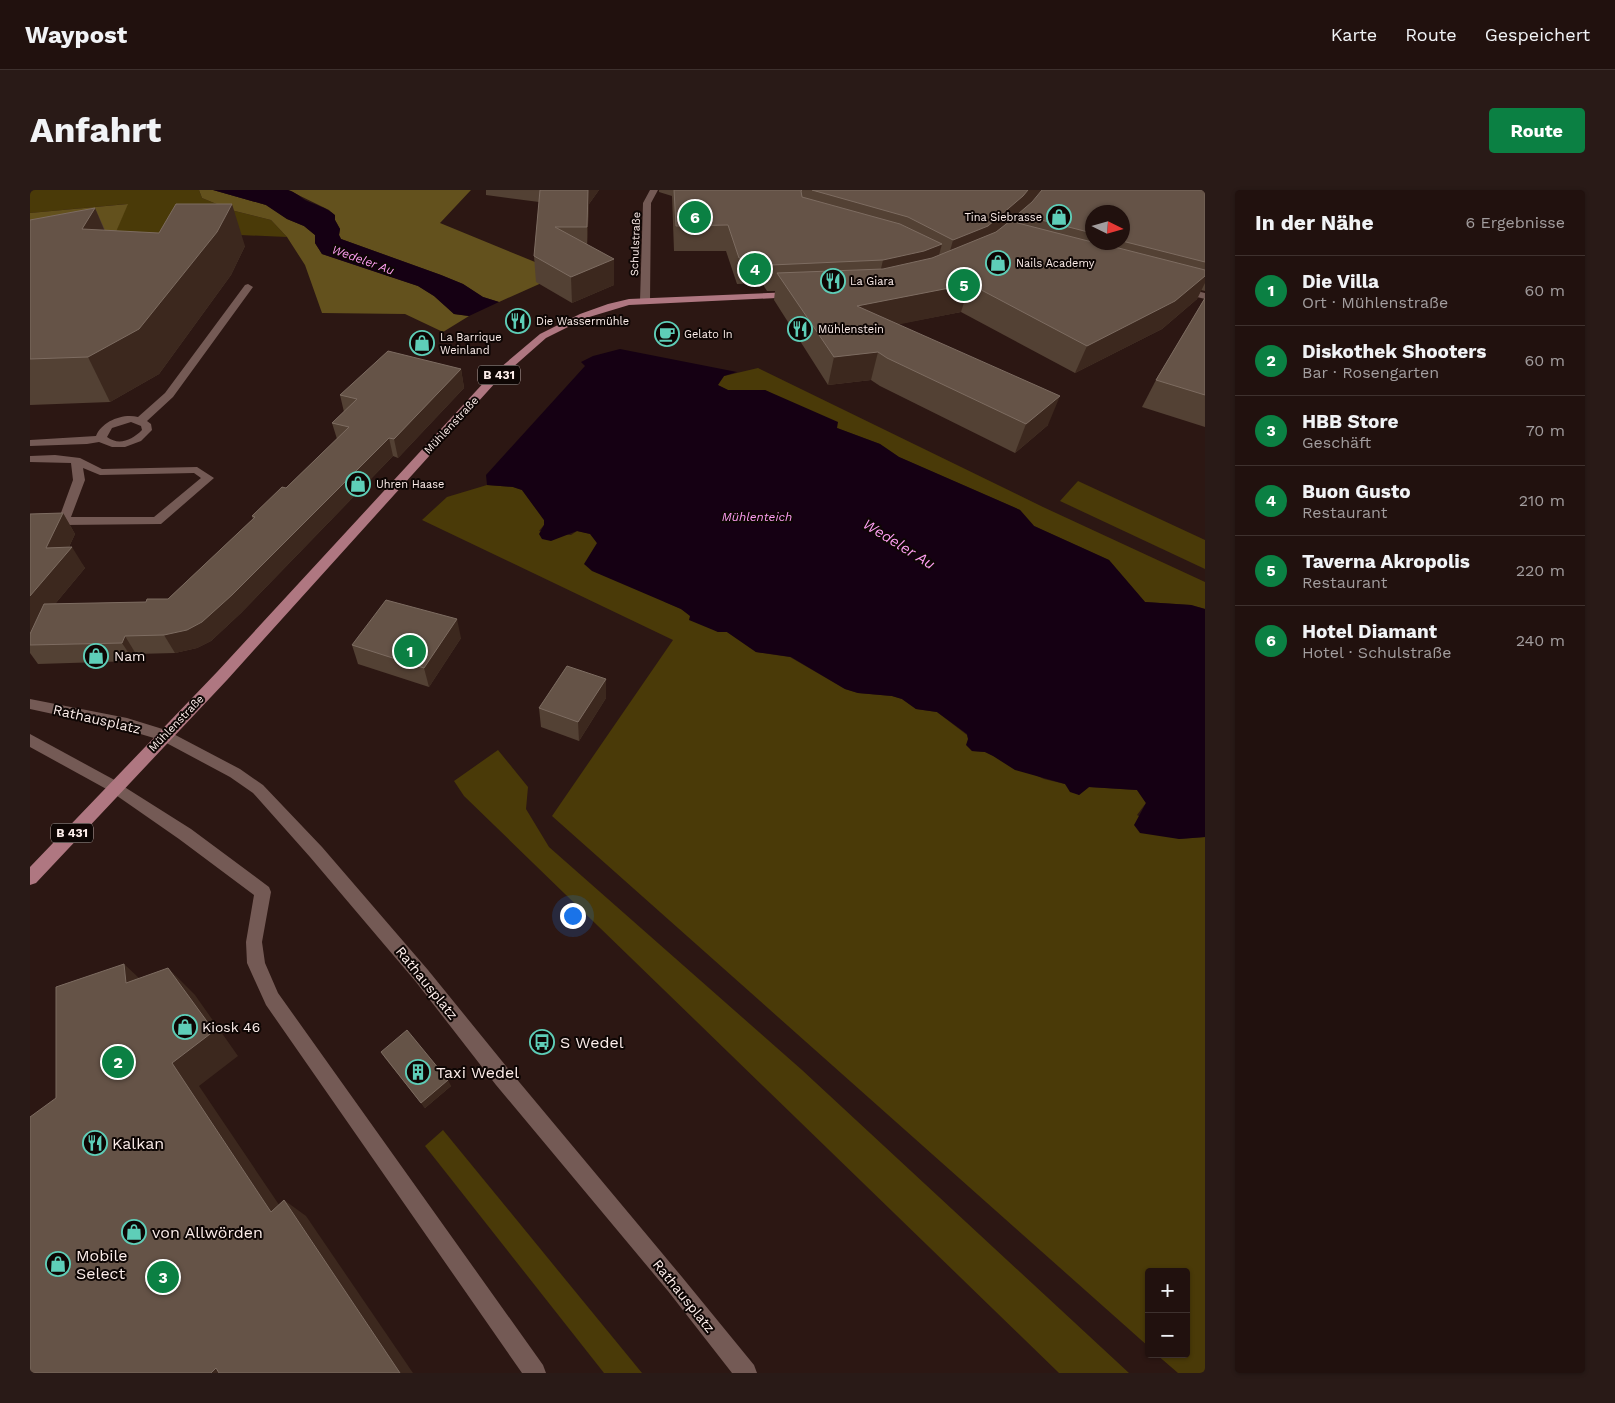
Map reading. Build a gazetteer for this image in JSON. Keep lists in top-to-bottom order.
{
  "streets": {
    "main road": ["B 431", "Mühlenstraße"],
    "street": ["Schulstraße", "Rathausplatz"]
  },
  "crossings": [
    ["Schulstraße", "Mühlenstraße"],
    ["B 431", "Mühlenstraße"],
    ["Mühlenstraße", "Rathausplatz"]
  ],
  "water": ["Wedeler Au", "Mühlenteich"],
  "places": {
    "shop": [
      "Tina Siebrasse",
      "Nails Academy",
      "La Barrique Weinland",
      "Uhren Haase",
      "Nam",
      "Kiosk 46",
      "von Allwörden",
      "Mobile Select"
    ],
    "restaurant": [
      "La Giara",
      "Die Wassermühle",
      "Mühlenstein",
      "Kalkan"
    ],
    "cafe": ["Gelato In"],
    "bus stop": ["S Wedel"],
    "building": ["Taxi Wedel"]
  },
  "north": "right",
  "page": {
    "header": "Waypost",
    "nav": ["Karte", "Route", "Gespeichert"],
    "buttons": "Route",
    "title": "Anfahrt",
    "heading": ["In der Nähe", "6 Ergebnisse"],
    "pins": [
      "6",
      "4",
      "5",
      "1",
      "2",
      "3"
    ],
    "list": [
      {
        "mark": "1",
        "name": "Die Villa",
        "note": "Ort · Mühlenstraße",
        "value": "60 m"
      },
      {
        "mark": "2",
        "name": "Diskothek Shooters",
        "note": "Bar · Rosengarten",
        "value": "60 m"
      },
      {
        "mark": "3",
        "name": "HBB Store",
        "note": "Geschäft",
        "value": "70 m"
      },
      {
        "mark": "4",
        "name": "Buon Gusto",
        "note": "Restaurant",
        "value": "210 m"
      },
      {
        "mark": "5",
        "name": "Taverna Akropolis",
        "note": "Restaurant",
        "value": "220 m"
      },
      {
        "mark": "6",
        "name": "Hotel Diamant",
        "note": "Hotel · Schulstraße",
        "value": "240 m"
      }
    ],
    "map_buttons": ["+", "−"]
  }
}
